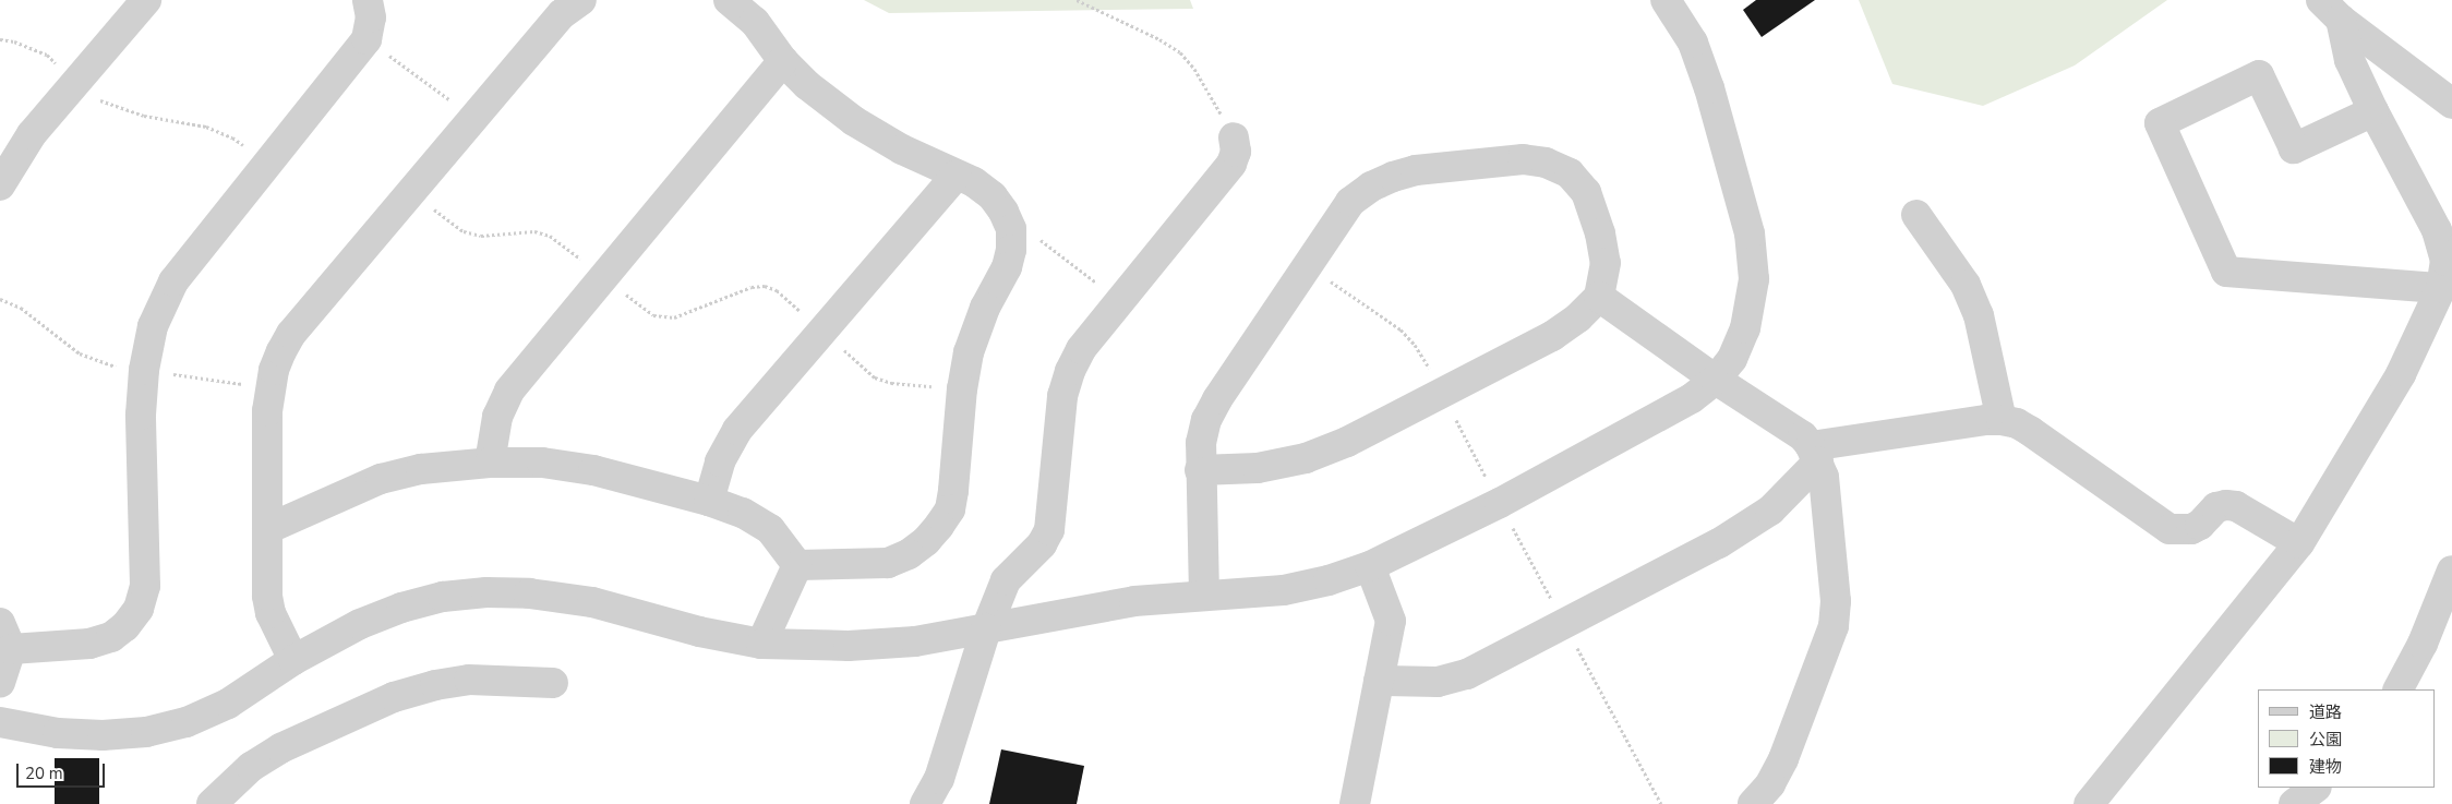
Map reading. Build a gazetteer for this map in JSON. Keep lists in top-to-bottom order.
{
  "legend": ["道路", "公園", "建物"],
  "scale_bar": "20 m"
}
